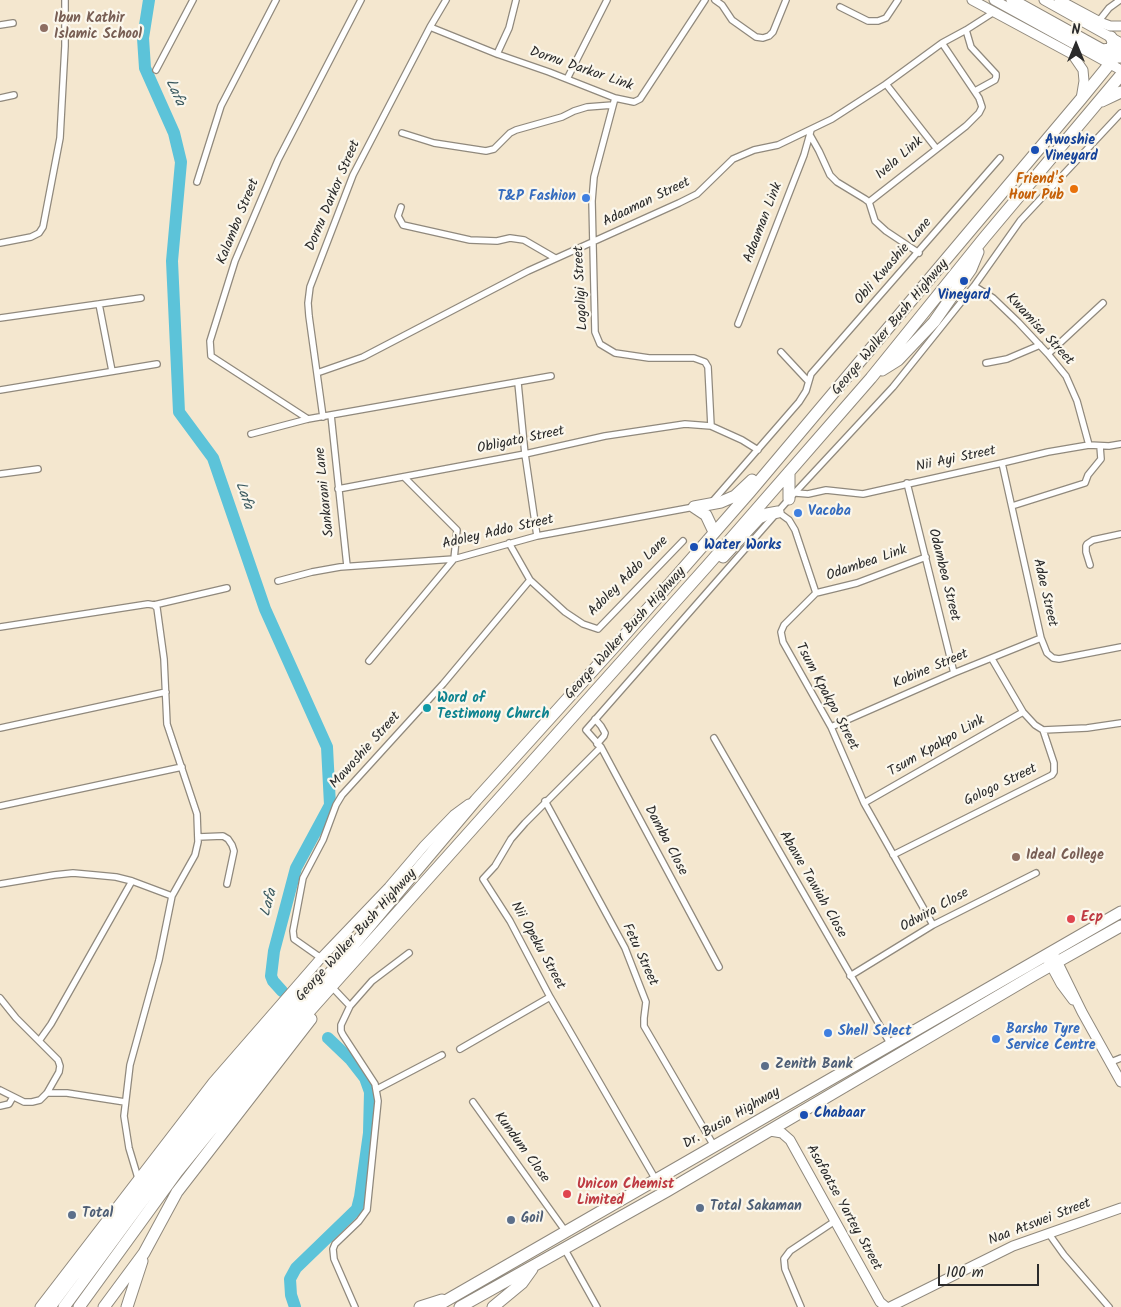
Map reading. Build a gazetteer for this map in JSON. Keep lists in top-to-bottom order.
{
  "streets": {
    "highway": ["George Walker Bush Highway", "Dr. Busia Highway"],
    "street": [
      "Dornu Darkor Link",
      "Ivela Link",
      "Dornu Darkor Street",
      "Adaaman Street",
      "Kalambo Street",
      "Adaaman Link",
      "Obli Kwashie Lane",
      "Logoligi Street",
      "Kwamisa Street",
      "Obligato Street",
      "Nii Ayi Street",
      "Sankarani Lane",
      "Adoley Addo Street",
      "Odambea Link",
      "Odambea Street",
      "Adoley Addo Lane",
      "Adae Street",
      "Kobine Street",
      "Tsum Kpakpo Street",
      "Tsum Kpakpo Link",
      "Mawoshie Street",
      "Gologo Street",
      "Damba Close",
      "Abawe Tawiah Close",
      "Odwira Close",
      "Nii Opeku Street",
      "Fetu Street",
      "Kundum Close",
      "Asafoatse Yartey Street",
      "Naa Atswei Street"
    ]
  },
  "crossings": [
    ["Dornu Darkor Link", "Dornu Darkor Street"],
    ["Dornu Darkor Link", "Logoligi Street"],
    ["Ivela Link", "Adaaman Street"],
    ["Dornu Darkor Street", "Adaaman Street"],
    ["Adaaman Street", "Adaaman Link"],
    ["Adaaman Street", "Logoligi Street"],
    ["Logoligi Street", "Obligato Street"],
    ["George Walker Bush Highway", "Mawoshie Street"],
    ["Kwamisa Street", "Nii Ayi Street"],
    ["Obligato Street", "Sankarani Lane"],
    ["Nii Ayi Street", "Odambea Street"],
    ["Nii Ayi Street", "Adae Street"],
    ["Sankarani Lane", "Adoley Addo Street"],
    ["Adoley Addo Street", "Adoley Addo Lane"],
    ["Odambea Link", "Odambea Street"],
    ["Odambea Link", "Tsum Kpakpo Street"],
    ["Odambea Street", "Kobine Street"],
    ["Adoley Addo Lane", "Mawoshie Street"],
    ["Adae Street", "Kobine Street"],
    ["Kobine Street", "Tsum Kpakpo Street"],
    ["Tsum Kpakpo Street", "Tsum Kpakpo Link"],
    ["Tsum Kpakpo Street", "Gologo Street"],
    ["Tsum Kpakpo Street", "Odwira Close"],
    ["Damba Close", "Nii Opeku Street"],
    ["Abawe Tawiah Close", "Odwira Close"],
    ["Abawe Tawiah Close", "Dr. Busia Highway"],
    ["Nii Opeku Street", "Fetu Street"],
    ["Nii Opeku Street", "Dr. Busia Highway"],
    ["Fetu Street", "Dr. Busia Highway"],
    ["Dr. Busia Highway", "Kundum Close"],
    ["Dr. Busia Highway", "Asafoatse Yartey Street"]
  ],
  "water": ["Lafa"],
  "places": [
    "Ibun Kathir Islamic School",
    "Awoshie Vineyard",
    "Friend's Hour Pub",
    "T&P Fashion",
    "Vineyard",
    "Vacoba",
    "Water Works",
    "Word of Testimony Church",
    "Ideal College",
    "Ecp",
    "Shell Select",
    "Barsho Tyre Service Centre",
    "Zenith Bank",
    "Chabaar",
    "Unicon Chemist Limited",
    "Total Sakaman",
    "Total",
    "Goil"
  ],
  "scale_bar": "100 m",
  "north": "top"
}
